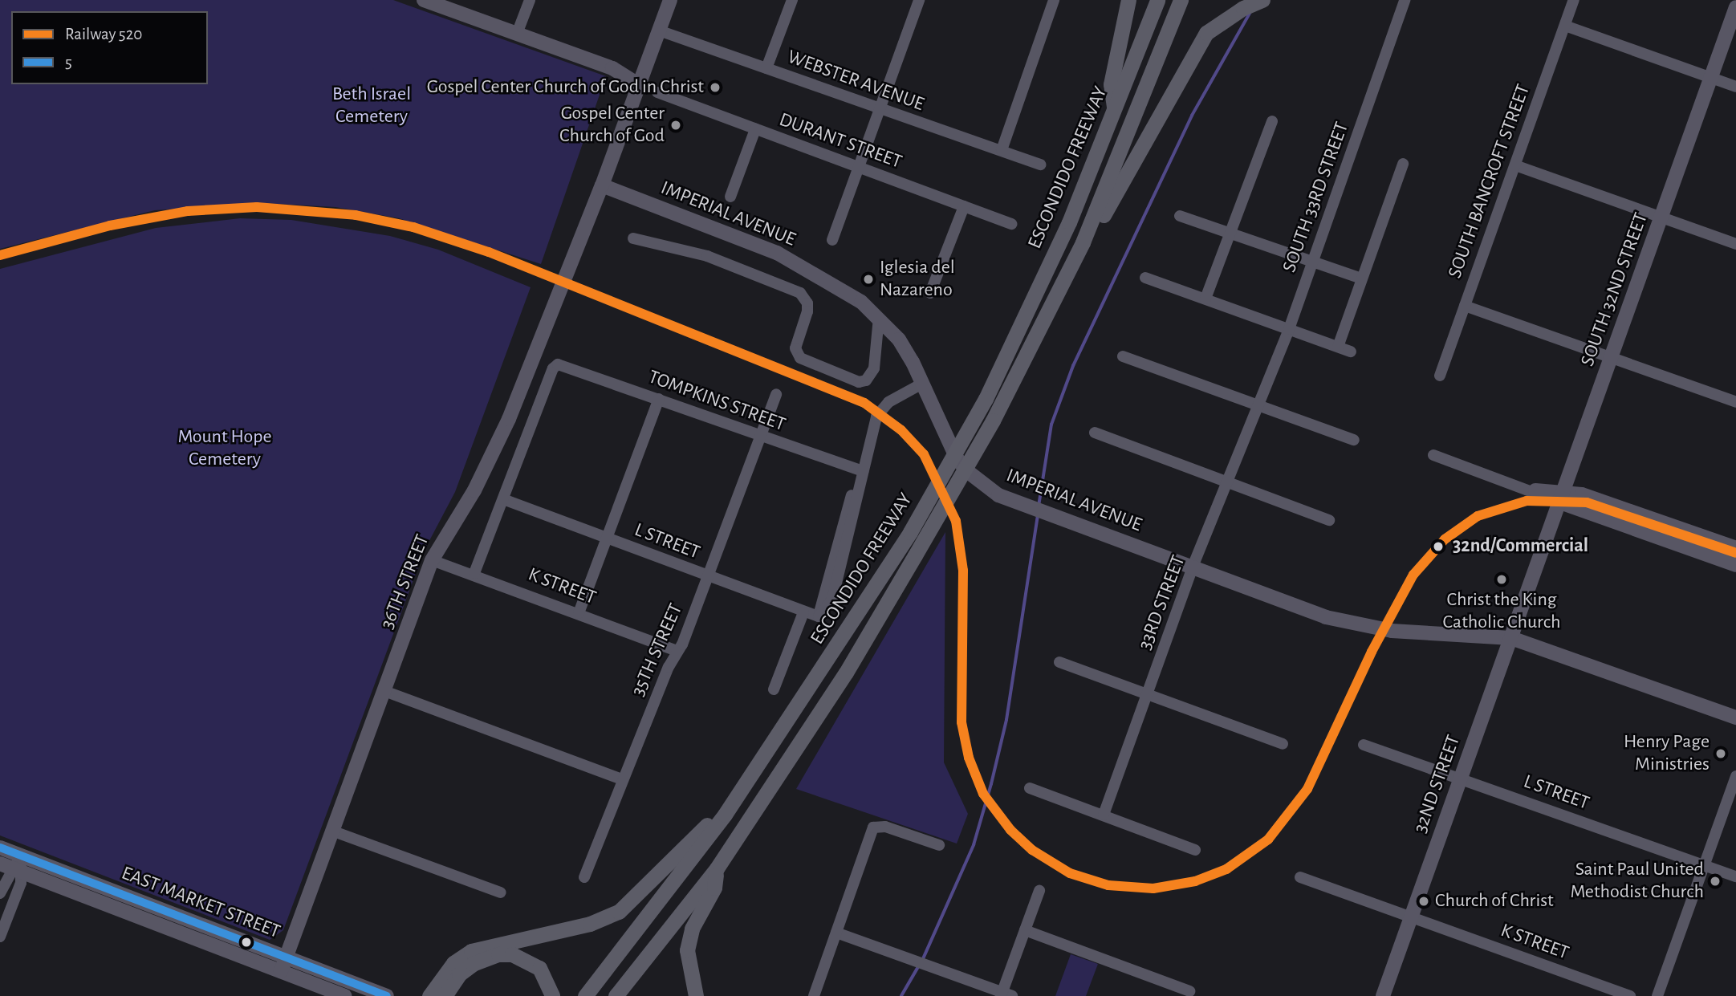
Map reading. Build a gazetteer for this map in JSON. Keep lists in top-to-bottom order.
{
  "streets": {
    "highway": ["ESCONDIDO FREEWAY"],
    "main road": [
      "IMPERIAL AVENUE",
      "SOUTH 32ND STREET",
      "36TH STREET",
      "32ND STREET",
      "EAST MARKET STREET"
    ],
    "street": [
      "WEBSTER AVENUE",
      "DURANT STREET",
      "SOUTH BANCROFT STREET",
      "SOUTH 33RD STREET",
      "TOMPKINS STREET",
      "L STREET",
      "K STREET",
      "33RD STREET",
      "35TH STREET"
    ]
  },
  "crossings": [
    ["SOUTH 33RD STREET", "33RD STREET"],
    ["IMPERIAL AVENUE", "36TH STREET"],
    ["IMPERIAL AVENUE", "33RD STREET"],
    ["IMPERIAL AVENUE", "32ND STREET"],
    ["SOUTH 32ND STREET", "32ND STREET"],
    ["TOMPKINS STREET", "L STREET"],
    ["TOMPKINS STREET", "35TH STREET"],
    ["L STREET", "35TH STREET"],
    ["L STREET", "32ND STREET"],
    ["36TH STREET", "K STREET"],
    ["36TH STREET", "EAST MARKET STREET"],
    ["K STREET", "35TH STREET"],
    ["K STREET", "32ND STREET"]
  ],
  "parks": ["Beth Israel Cemetery", "Mount Hope Cemetery"],
  "places": [
    "Gospel Center Church of God in Christ",
    "Gospel Center Church of God",
    "Iglesia del Nazareno",
    "32nd/Commercial",
    "Christ the King Catholic Church",
    "Henry Page Ministries",
    "Saint Paul United Methodist Church",
    "Church of Christ"
  ],
  "lines": ["rail line 520", "transit line 5"],
  "legend": ["Railway 520", "5"]
}
